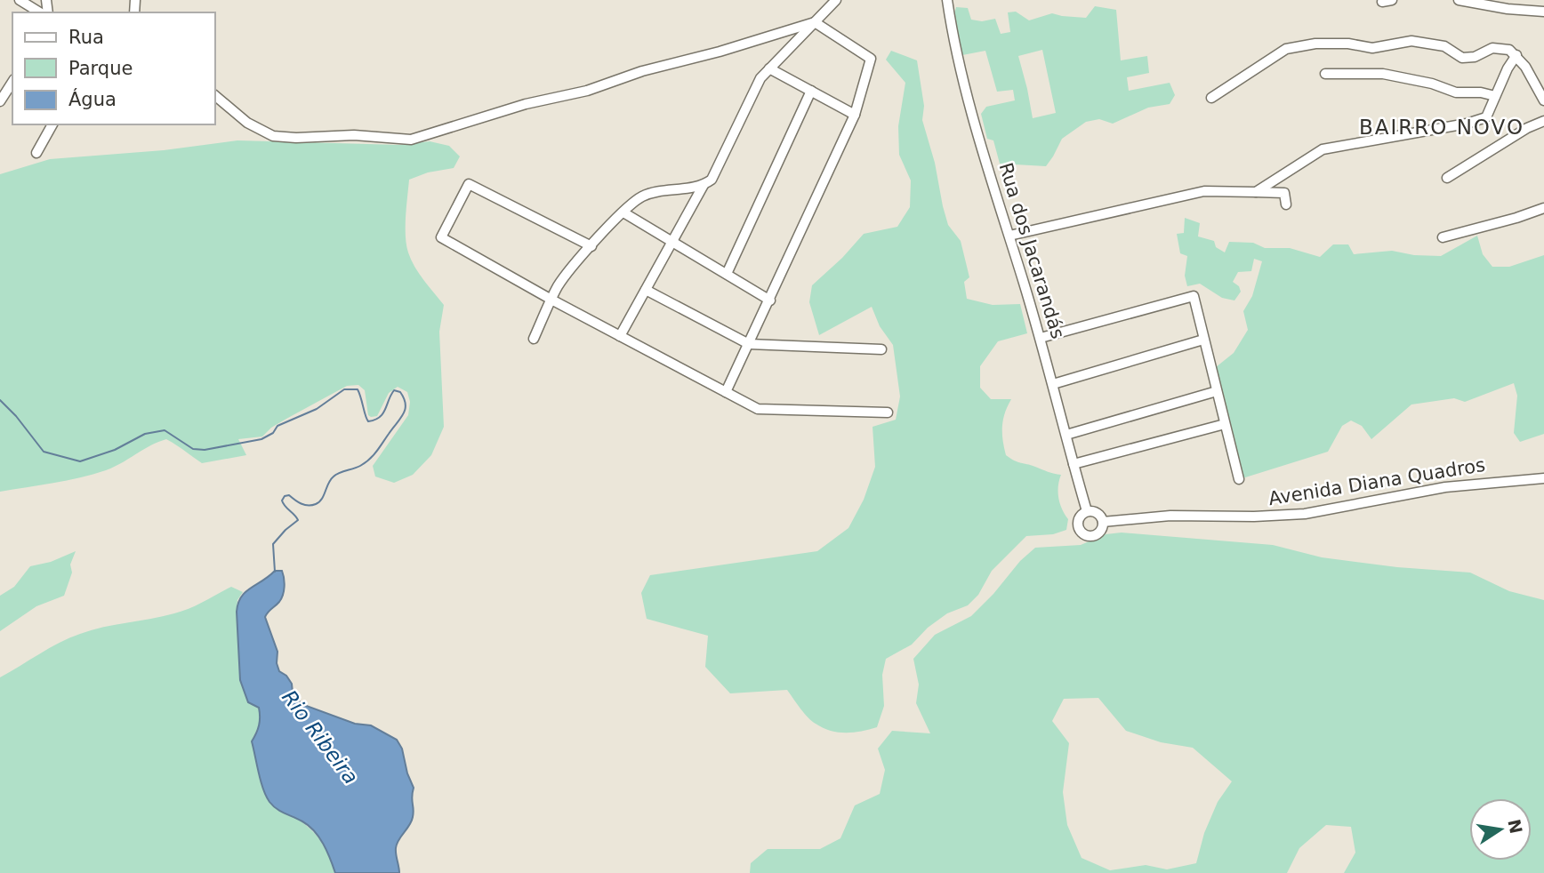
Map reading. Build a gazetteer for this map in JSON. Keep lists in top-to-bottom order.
{
  "streets": {
    "street": ["Rua dos Jacarandás", "Avenida Diana Quadros"]
  },
  "crossings": [
    ["Rua dos Jacarandás", "Avenida Diana Quadros"]
  ],
  "districts": ["BAIRRO NOVO"],
  "water": ["Rio Ribeira"],
  "legend": ["Rua", "Parque", "Água"],
  "north": "right"
}
